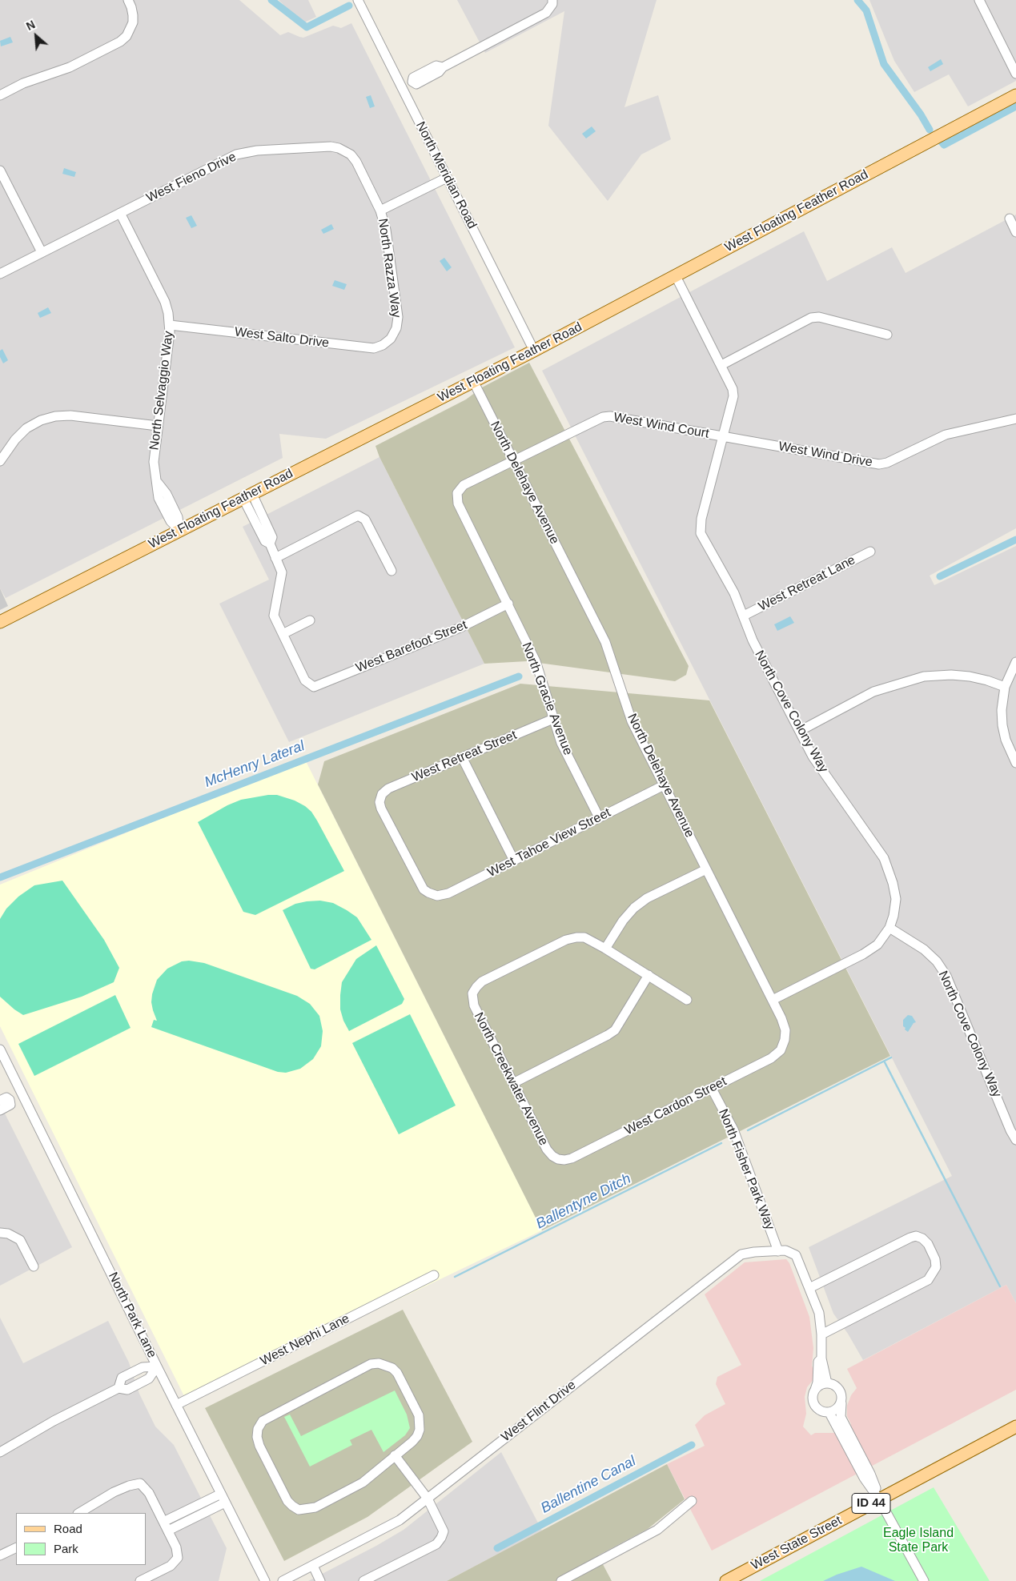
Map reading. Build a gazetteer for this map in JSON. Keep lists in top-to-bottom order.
{
  "streets": {
    "main road": ["West Floating Feather Road", "ID 44", "West State Street"],
    "street": [
      "North Meridian Road",
      "West Fieno Drive",
      "North Razza Way",
      "West Salto Drive",
      "North Selvaggio Way",
      "West Wind Court",
      "West Wind Drive",
      "North Delehaye Avenue",
      "West Retreat Lane",
      "West Barefoot Street",
      "North Gracie Avenue",
      "North Cove Colony Way",
      "West Retreat Street",
      "West Tahoe View Street",
      "North Creekwater Avenue",
      "West Cardon Street",
      "North Fisher Park Way",
      "North Park Lane",
      "West Nephi Lane",
      "West Flint Drive"
    ]
  },
  "crossings": [
    ["North Meridian Road", "West Floating Feather Road"],
    ["West Fieno Drive", "North Razza Way"],
    ["West Fieno Drive", "North Selvaggio Way"],
    ["West Floating Feather Road", "North Selvaggio Way"],
    ["West Floating Feather Road", "North Delehaye Avenue"],
    ["West Floating Feather Road", "North Cove Colony Way"],
    ["North Razza Way", "West Salto Drive"],
    ["West Salto Drive", "North Selvaggio Way"],
    ["West Wind Court", "West Wind Drive"],
    ["West Wind Court", "North Delehaye Avenue"],
    ["West Wind Court", "North Gracie Avenue"],
    ["West Wind Court", "North Cove Colony Way"],
    ["West Wind Drive", "North Cove Colony Way"],
    ["North Delehaye Avenue", "West Tahoe View Street"],
    ["North Delehaye Avenue", "West Cardon Street"],
    ["West Retreat Lane", "North Cove Colony Way"],
    ["West Barefoot Street", "North Gracie Avenue"],
    ["North Gracie Avenue", "West Retreat Street"],
    ["North Gracie Avenue", "West Tahoe View Street"],
    ["West Retreat Street", "West Tahoe View Street"],
    ["North Creekwater Avenue", "West Cardon Street"],
    ["West Cardon Street", "North Fisher Park Way"],
    ["North Fisher Park Way", "West Flint Drive"],
    ["North Park Lane", "West Nephi Lane"]
  ],
  "water": ["McHenry Lateral", "Ballentyne Ditch", "Ballentine Canal"],
  "parks": ["Eagle Island State Park"],
  "legend": ["Road", "Park"],
  "north": "top left"
}
